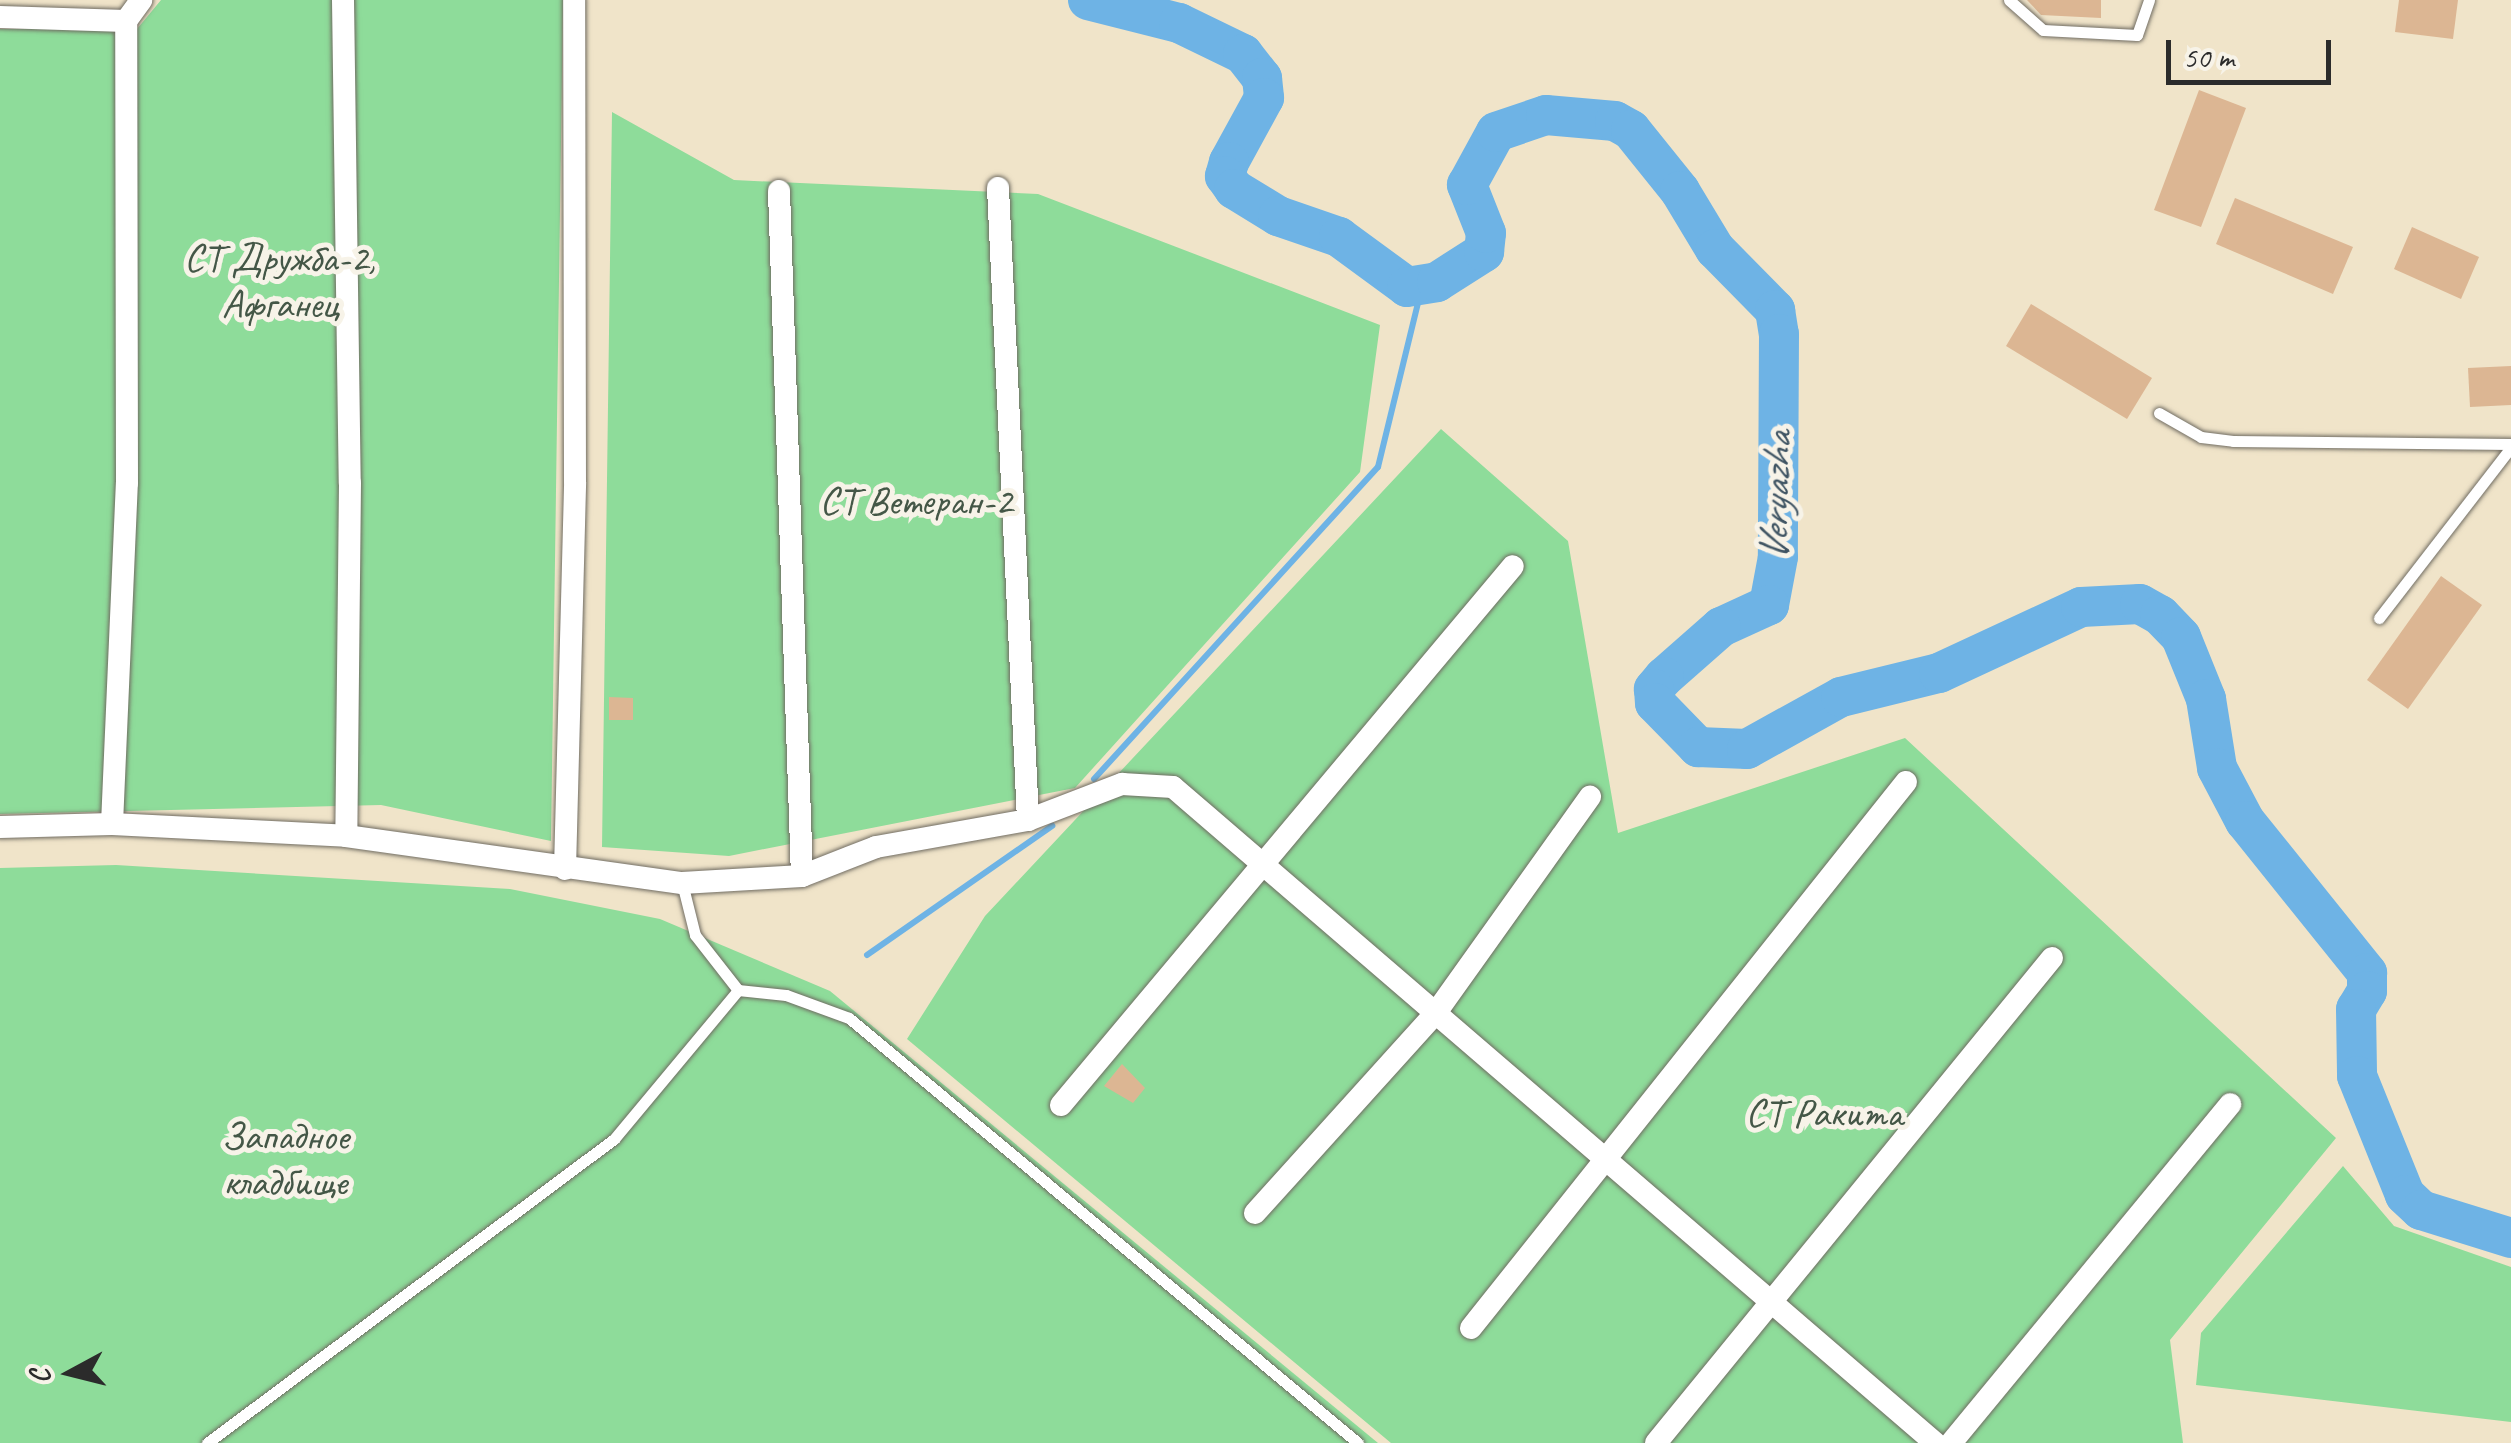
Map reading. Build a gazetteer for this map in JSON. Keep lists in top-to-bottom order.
{
  "water": ["Veryazha"],
  "parks": [
    "СТ Дружба-2, Афганец",
    "СТ Ветеран-2",
    "СТ Ракита",
    "Западное кладбище"
  ],
  "scale_bar": "50 m",
  "north": "left"
}
